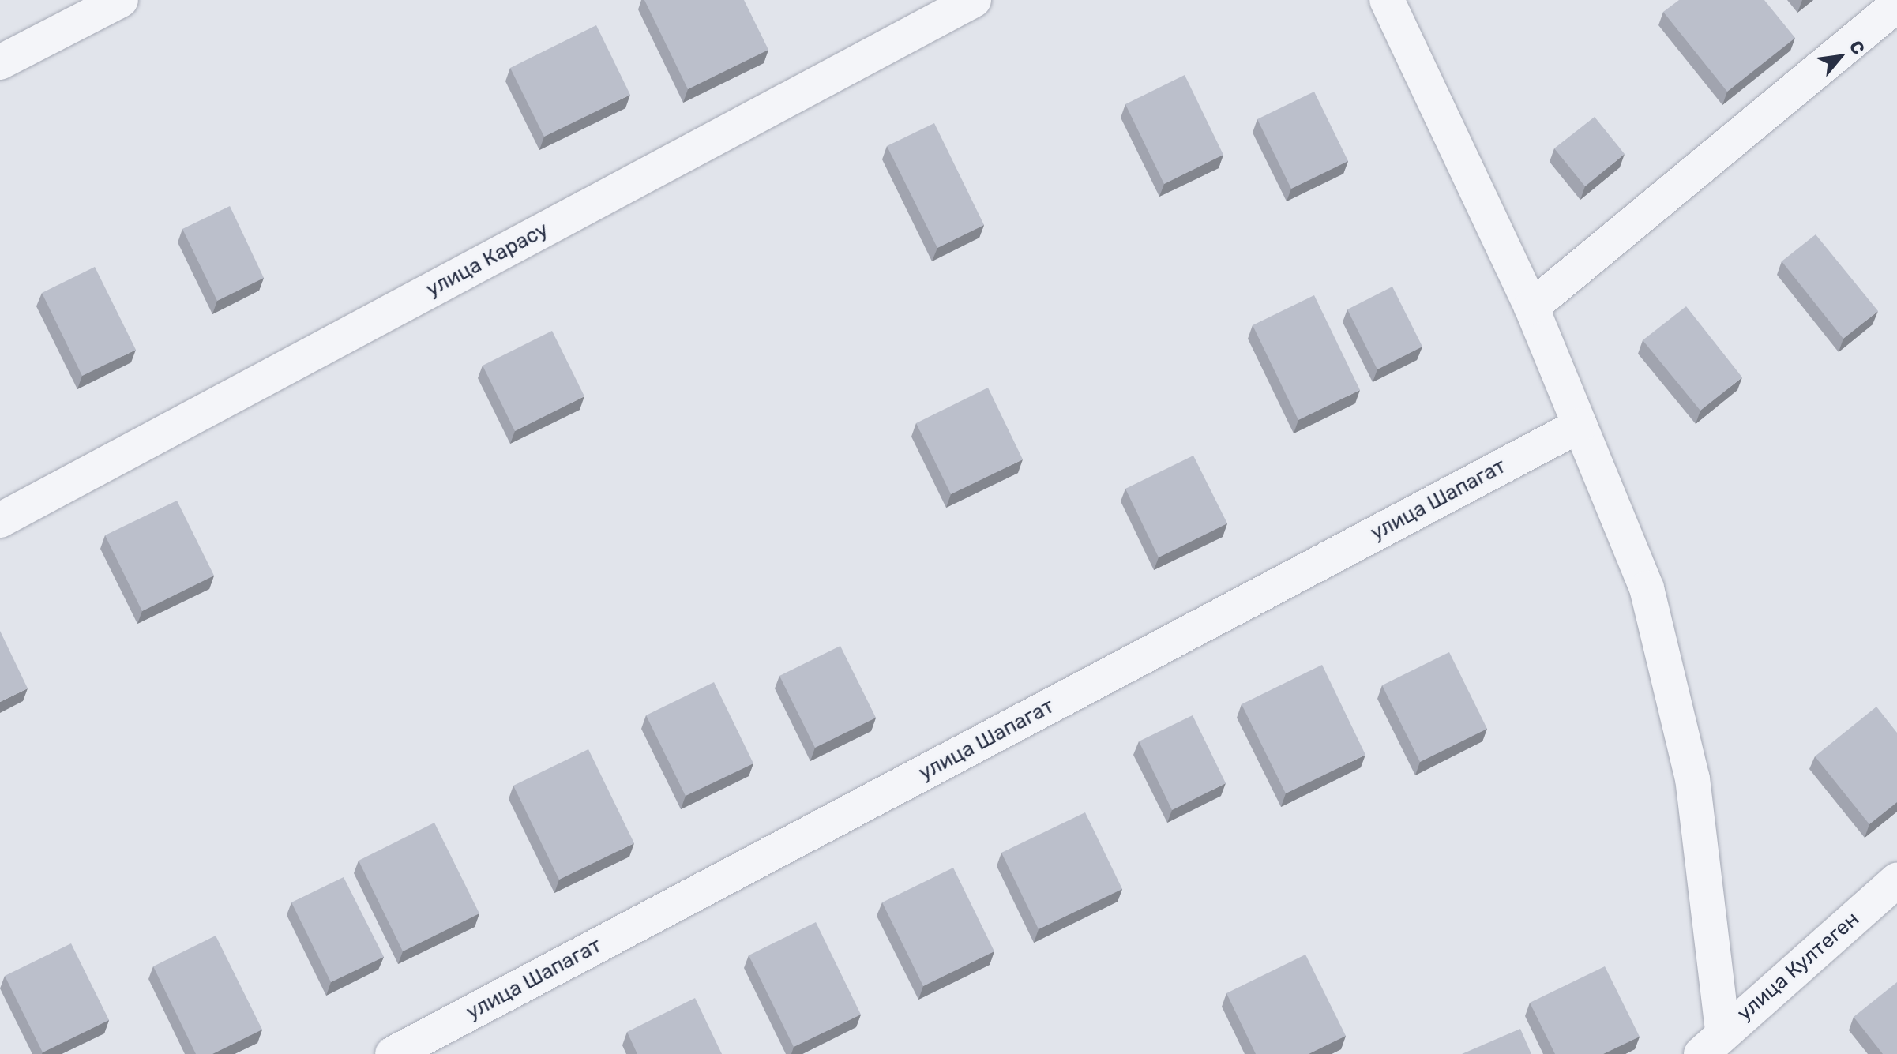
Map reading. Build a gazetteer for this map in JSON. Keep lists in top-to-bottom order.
{
  "streets": {
    "street": ["улица Карасу", "улица Шапагат", "улица Култеген"]
  },
  "north": "top right"
}
